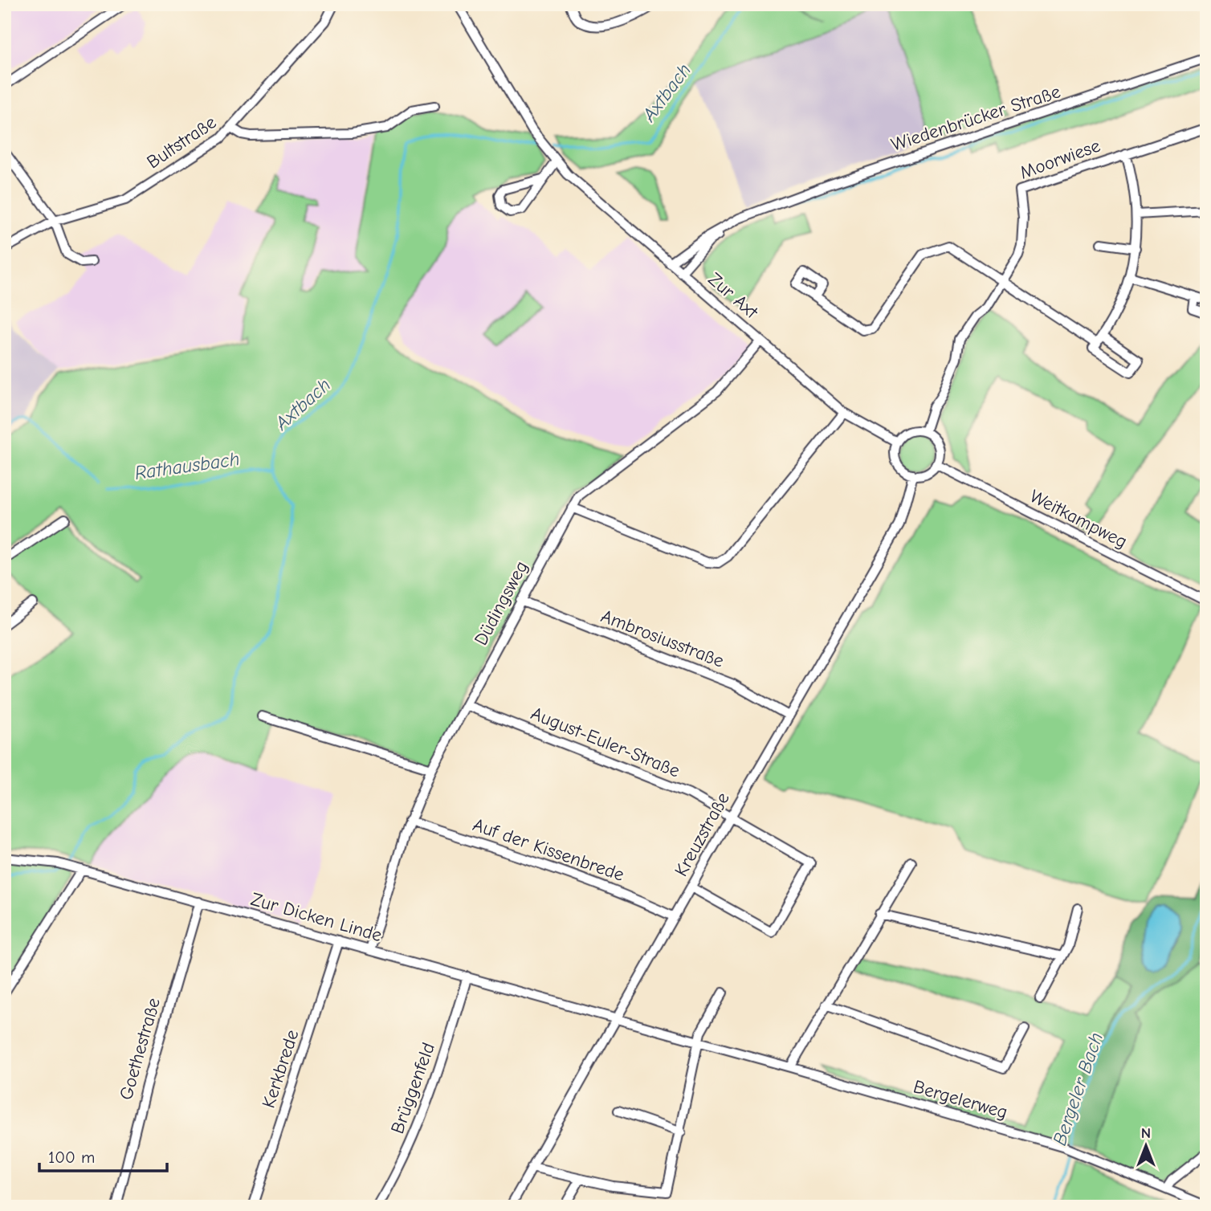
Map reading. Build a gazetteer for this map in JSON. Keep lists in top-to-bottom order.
{
  "streets": {
    "street": [
      "Wiedenbrücker Straße",
      "Bultstraße",
      "Moorwiese",
      "Zur Axt",
      "Weitkampweg",
      "Düdingsweg",
      "Ambrosiusstraße",
      "August-Euler-Straße",
      "Kreuzstraße",
      "Auf der Kissenbrede",
      "Zur Dicken Linde",
      "Goethestraße",
      "Kerkbrede",
      "Brüggenfeld",
      "Bergelerweg"
    ]
  },
  "crossings": [
    ["Wiedenbrücker Straße", "Zur Axt"],
    ["Moorwiese", "Zur Axt"],
    ["Moorwiese", "Weitkampweg"],
    ["Moorwiese", "Kreuzstraße"],
    ["Zur Axt", "Weitkampweg"],
    ["Zur Axt", "Düdingsweg"],
    ["Zur Axt", "Kreuzstraße"],
    ["Weitkampweg", "Kreuzstraße"],
    ["Düdingsweg", "Ambrosiusstraße"],
    ["Düdingsweg", "August-Euler-Straße"],
    ["Düdingsweg", "Auf der Kissenbrede"],
    ["Düdingsweg", "Zur Dicken Linde"],
    ["Ambrosiusstraße", "Kreuzstraße"],
    ["August-Euler-Straße", "Kreuzstraße"],
    ["Kreuzstraße", "Auf der Kissenbrede"],
    ["Kreuzstraße", "Zur Dicken Linde"],
    ["Kreuzstraße", "Bergelerweg"],
    ["Zur Dicken Linde", "Goethestraße"],
    ["Zur Dicken Linde", "Kerkbrede"],
    ["Zur Dicken Linde", "Brüggenfeld"],
    ["Zur Dicken Linde", "Bergelerweg"]
  ],
  "water": ["Axtbach", "Rathausbach", "Bergeler Bach"],
  "scale_bar": "100 m",
  "north": "top"
}
